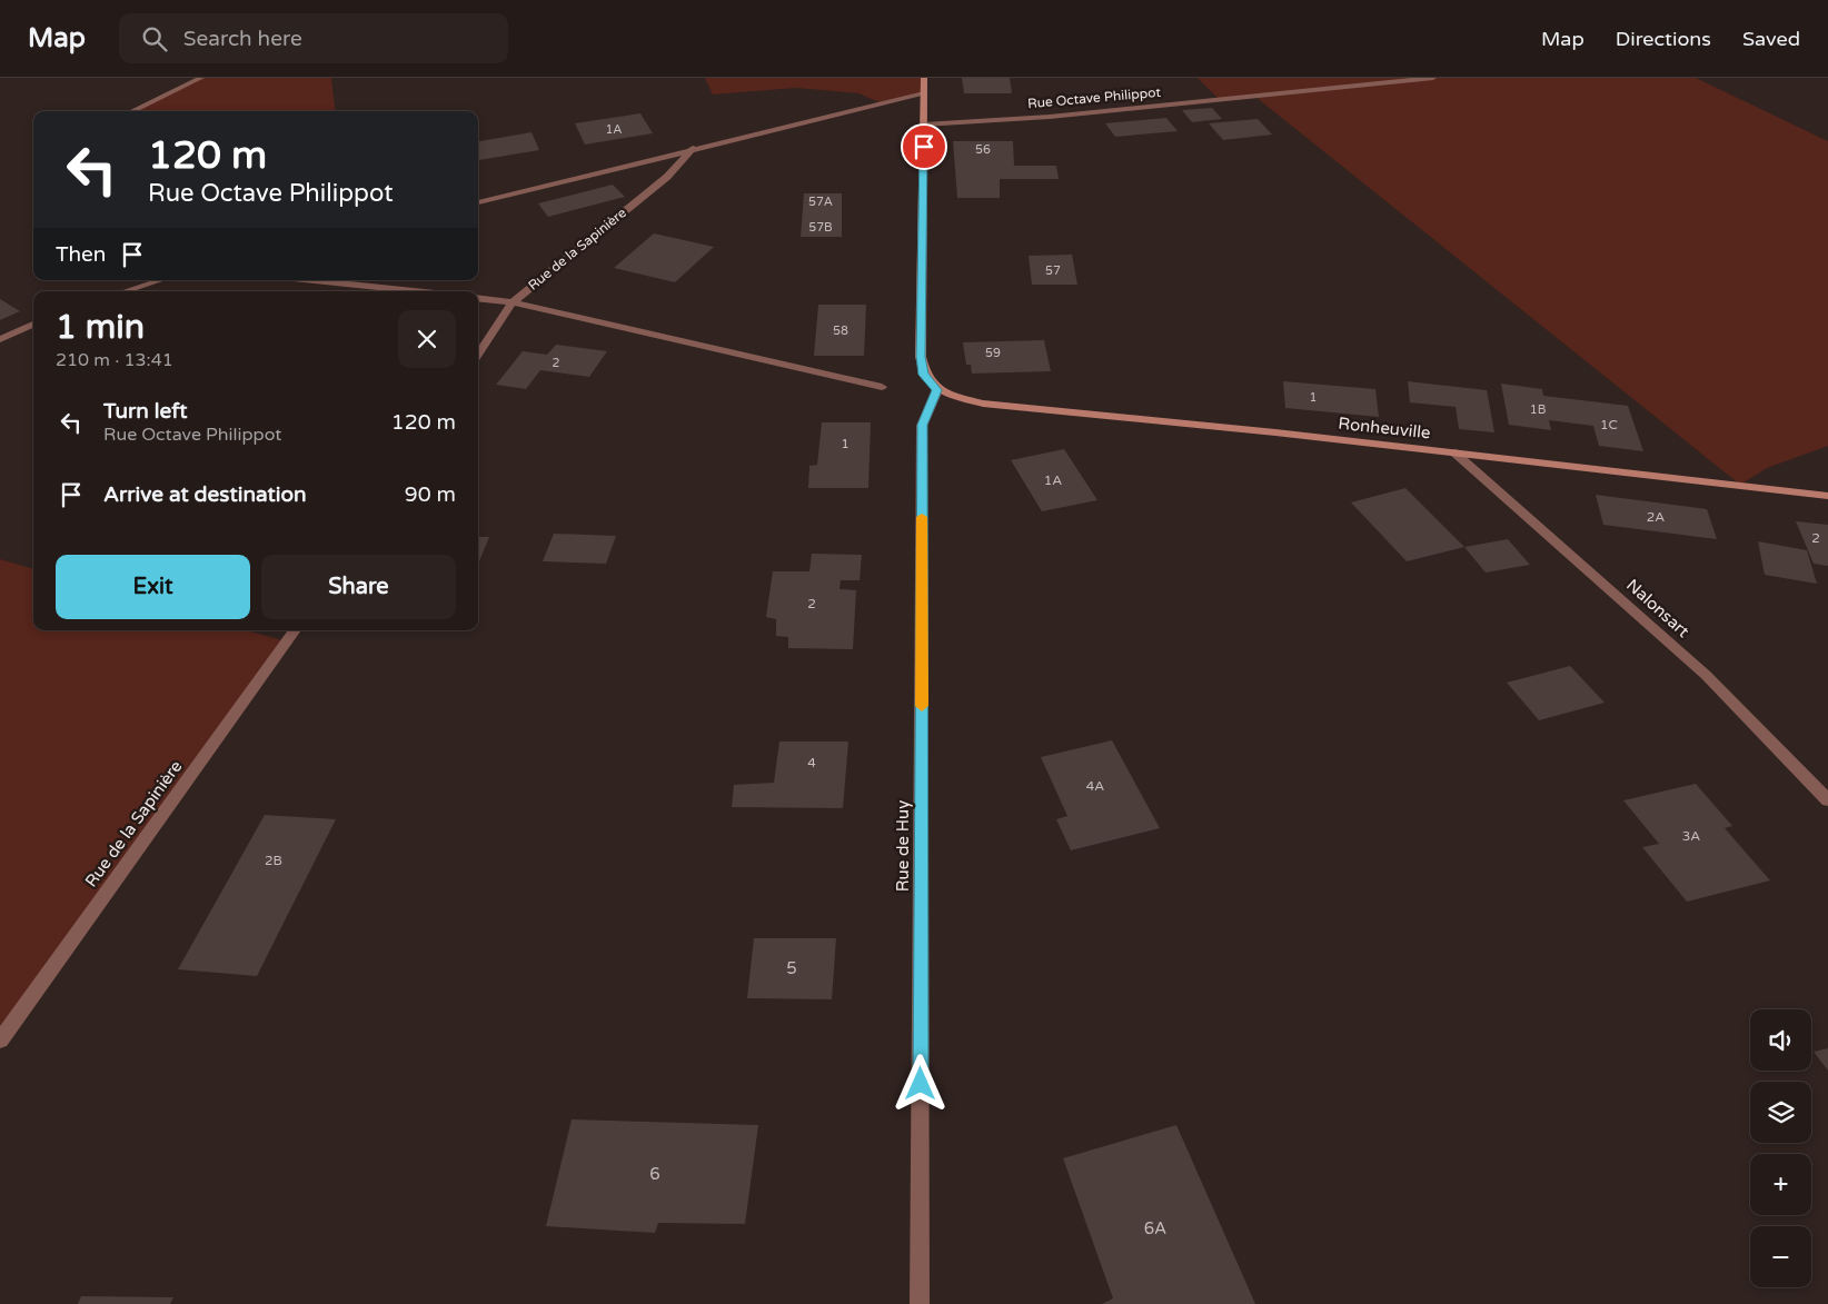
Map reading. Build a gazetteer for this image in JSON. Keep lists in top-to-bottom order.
{
  "streets": {
    "street": [
      "Rue Octave Philippot",
      "Rue de la Sapinière",
      "Ronheuville",
      "Nalonsart",
      "Rue de Huy"
    ]
  },
  "crossings": [
    ["Ronheuville", "Nalonsart"],
    ["Ronheuville", "Rue de Huy"]
  ],
  "house_numbers": [
    "1A",
    "56",
    "57A",
    "57B",
    "57",
    "58",
    "59",
    "2",
    "1",
    "1B",
    "1C",
    "1",
    "1A",
    "2A",
    "2",
    "2",
    "4",
    "4A",
    "3A",
    "2B",
    "5",
    "6",
    "6A"
  ],
  "page": {
    "header": "Map",
    "search": "Search here",
    "nav": ["Map", "Directions", "Saved"],
    "turn": ["120 m", "Rue Octave Philippot"],
    "then": "Then",
    "heading": ["1 min", "210 m · 13:41"],
    "list": [
      {
        "name": "Turn left",
        "note": "Rue Octave Philippot",
        "value": "120 m"
      },
      {
        "name": "Arrive at destination",
        "value": "90 m"
      }
    ],
    "buttons": ["Exit", "Share"],
    "map_buttons": ["+", "−"]
  }
}
